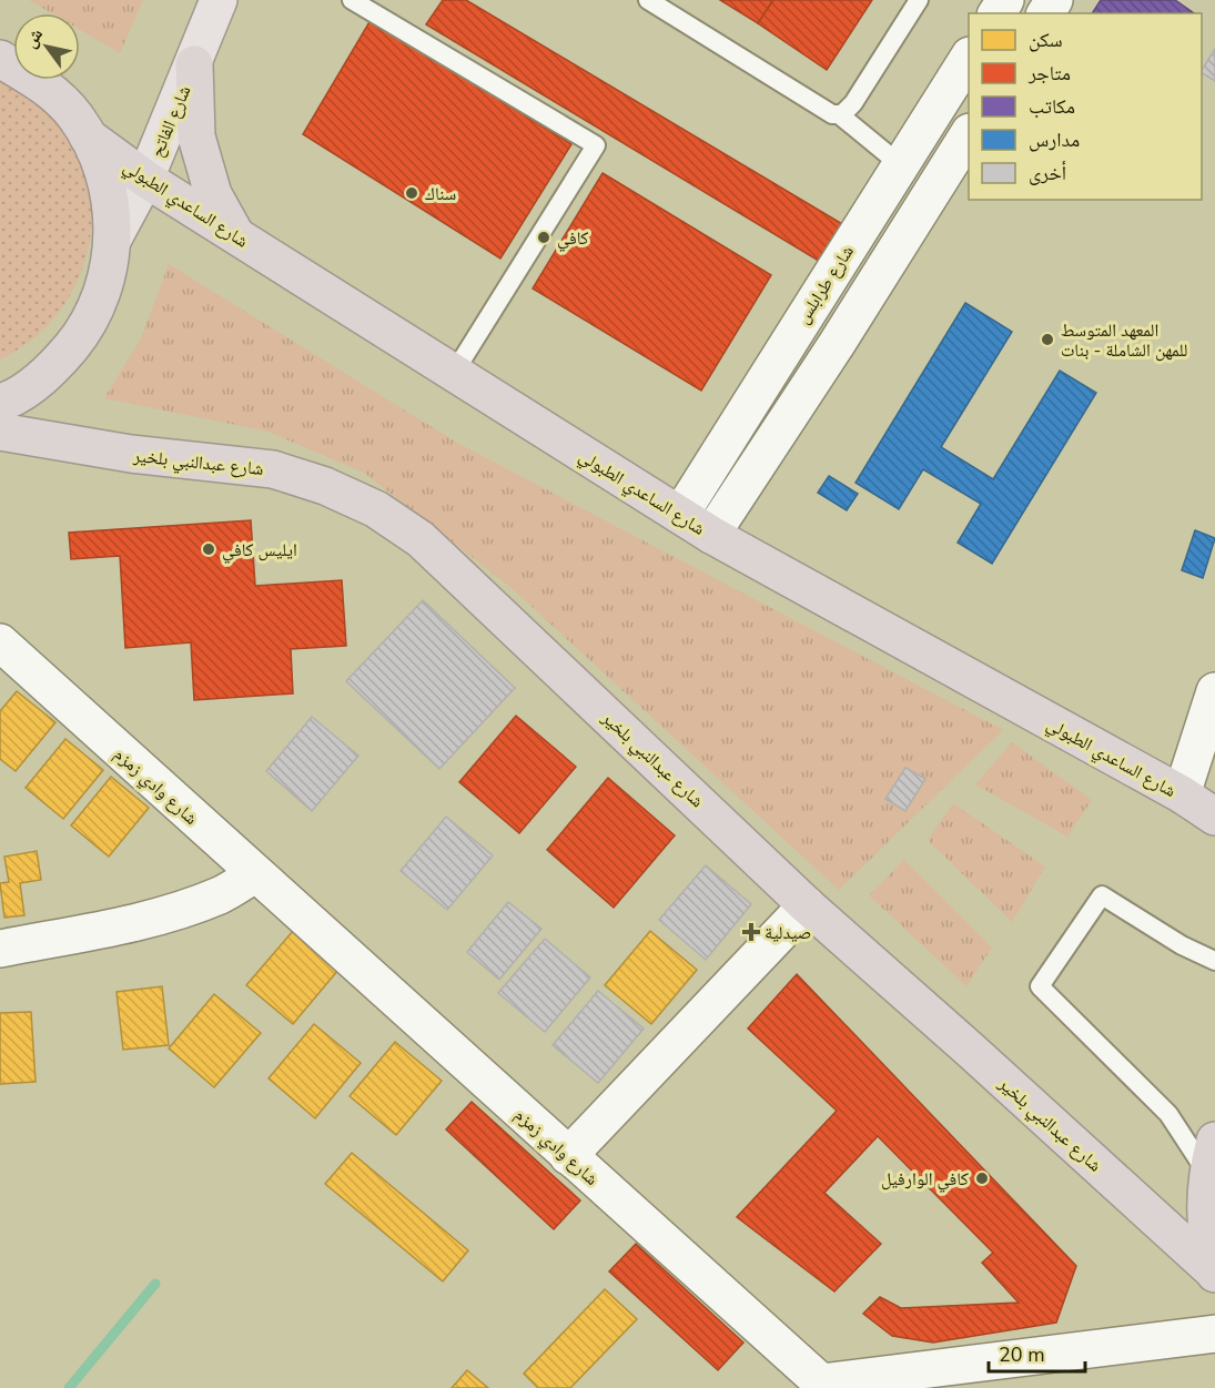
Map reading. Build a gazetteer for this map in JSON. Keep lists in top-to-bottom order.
{
  "streets": {
    "highway": ["شارع الساعدي الطبولي", "شارع عبدالنبي بلخير"],
    "main road": ["شارع الفاتح", "شارع طرابلس", "شارع وادي زمزم"]
  },
  "crossings": [
    ["شارع الفاتح", "شارع الساعدي الطبولي"],
    ["شارع الساعدي الطبولي", "شارع طرابلس"]
  ],
  "places": {
    "other": [
      "سناك",
      "كافي",
      "المعهد المتوسط للمهن الشاملة - بنات",
      "ايليس كافي",
      "كافي الوارفيل"
    ],
    "health": ["صيدلية"]
  },
  "legend": [
    "سكن",
    "متاجر",
    "مكاتب",
    "مدارس",
    "أخرى"
  ],
  "scale_bar": "20 m",
  "north": "top left"
}
